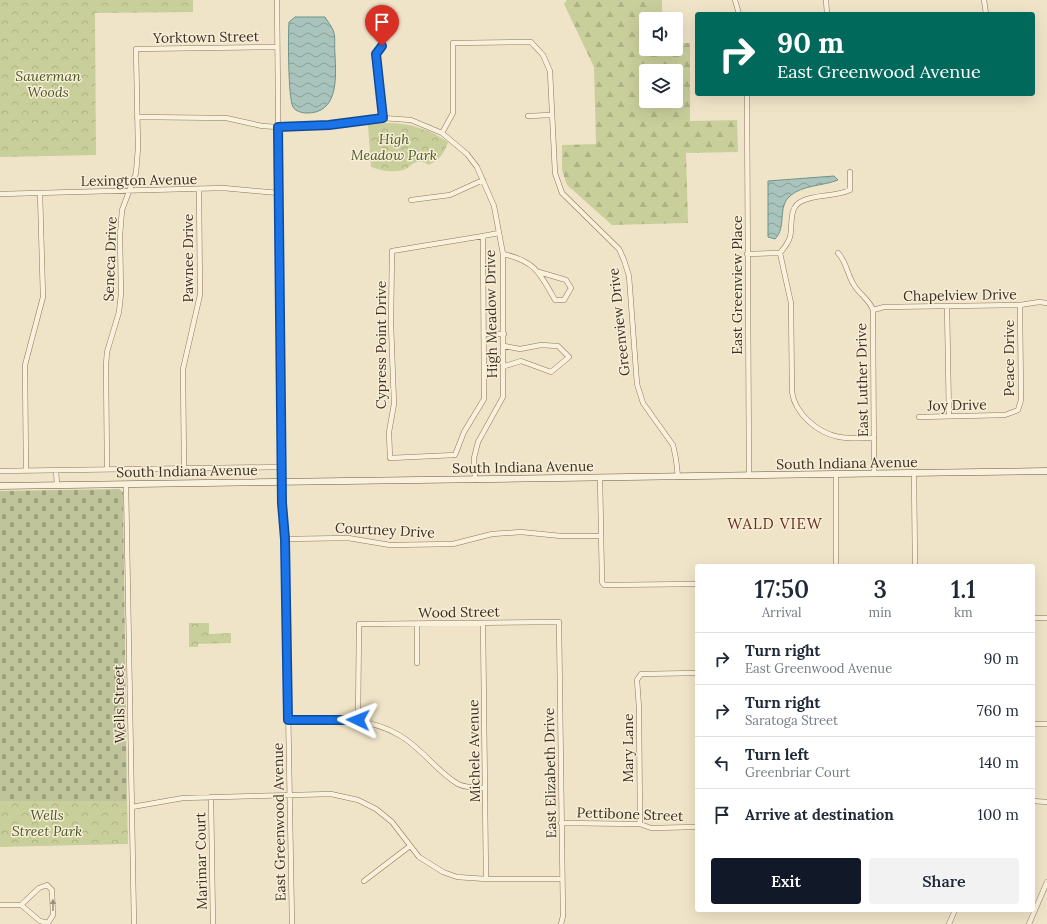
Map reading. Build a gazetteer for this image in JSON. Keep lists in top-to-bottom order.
{
  "streets": {
    "main road": ["South Indiana Avenue"],
    "street": [
      "Yorktown Street",
      "Lexington Avenue",
      "Pawnee Drive",
      "Seneca Drive",
      "East Greenview Place",
      "Chapelview Drive",
      "High Meadow Drive",
      "Greenview Drive",
      "Cypress Point Drive",
      "Peace Drive",
      "East Luther Drive",
      "Joy Drive",
      "Courtney Drive",
      "Wood Street",
      "Wells Street",
      "Mary Lane",
      "Michele Avenue",
      "East Elizabeth Drive",
      "Pettibone Street",
      "East Greenwood Avenue",
      "Marimar Court"
    ]
  },
  "crossings": [
    ["Yorktown Street", "Seneca Drive"],
    ["Yorktown Street", "East Greenwood Avenue"],
    ["Lexington Avenue", "Pawnee Drive"],
    ["Lexington Avenue", "Seneca Drive"],
    ["Lexington Avenue", "East Greenwood Avenue"],
    ["East Greenview Place", "South Indiana Avenue"],
    ["Chapelview Drive", "Peace Drive"],
    ["Chapelview Drive", "East Luther Drive"],
    ["High Meadow Drive", "Greenview Drive"],
    ["High Meadow Drive", "South Indiana Avenue"],
    ["Greenview Drive", "South Indiana Avenue"],
    ["Peace Drive", "Joy Drive"],
    ["East Luther Drive", "South Indiana Avenue"],
    ["South Indiana Avenue", "Wells Street"],
    ["South Indiana Avenue", "East Greenwood Avenue"],
    ["Courtney Drive", "East Greenwood Avenue"],
    ["Wood Street", "Michele Avenue"],
    ["Wood Street", "East Elizabeth Drive"],
    ["Mary Lane", "Pettibone Street"],
    ["East Elizabeth Drive", "Pettibone Street"]
  ],
  "districts": ["WALD VIEW"],
  "parks": ["Sauerman Woods", "High Meadow Park", "Wells Street Park"],
  "page": {
    "turn": ["90 m", "East Greenwood Avenue"],
    "eta": [
      "17:50",
      "Arrival",
      "3",
      "min",
      "1.1",
      "km"
    ],
    "list": [
      {
        "name": "Turn right",
        "note": "East Greenwood Avenue",
        "value": "90 m"
      },
      {
        "name": "Turn right",
        "note": "Saratoga Street",
        "value": "760 m"
      },
      {
        "name": "Turn left",
        "note": "Greenbriar Court",
        "value": "140 m"
      },
      {
        "name": "Arrive at destination",
        "value": "100 m"
      }
    ],
    "buttons": ["Exit", "Share"]
  }
}
